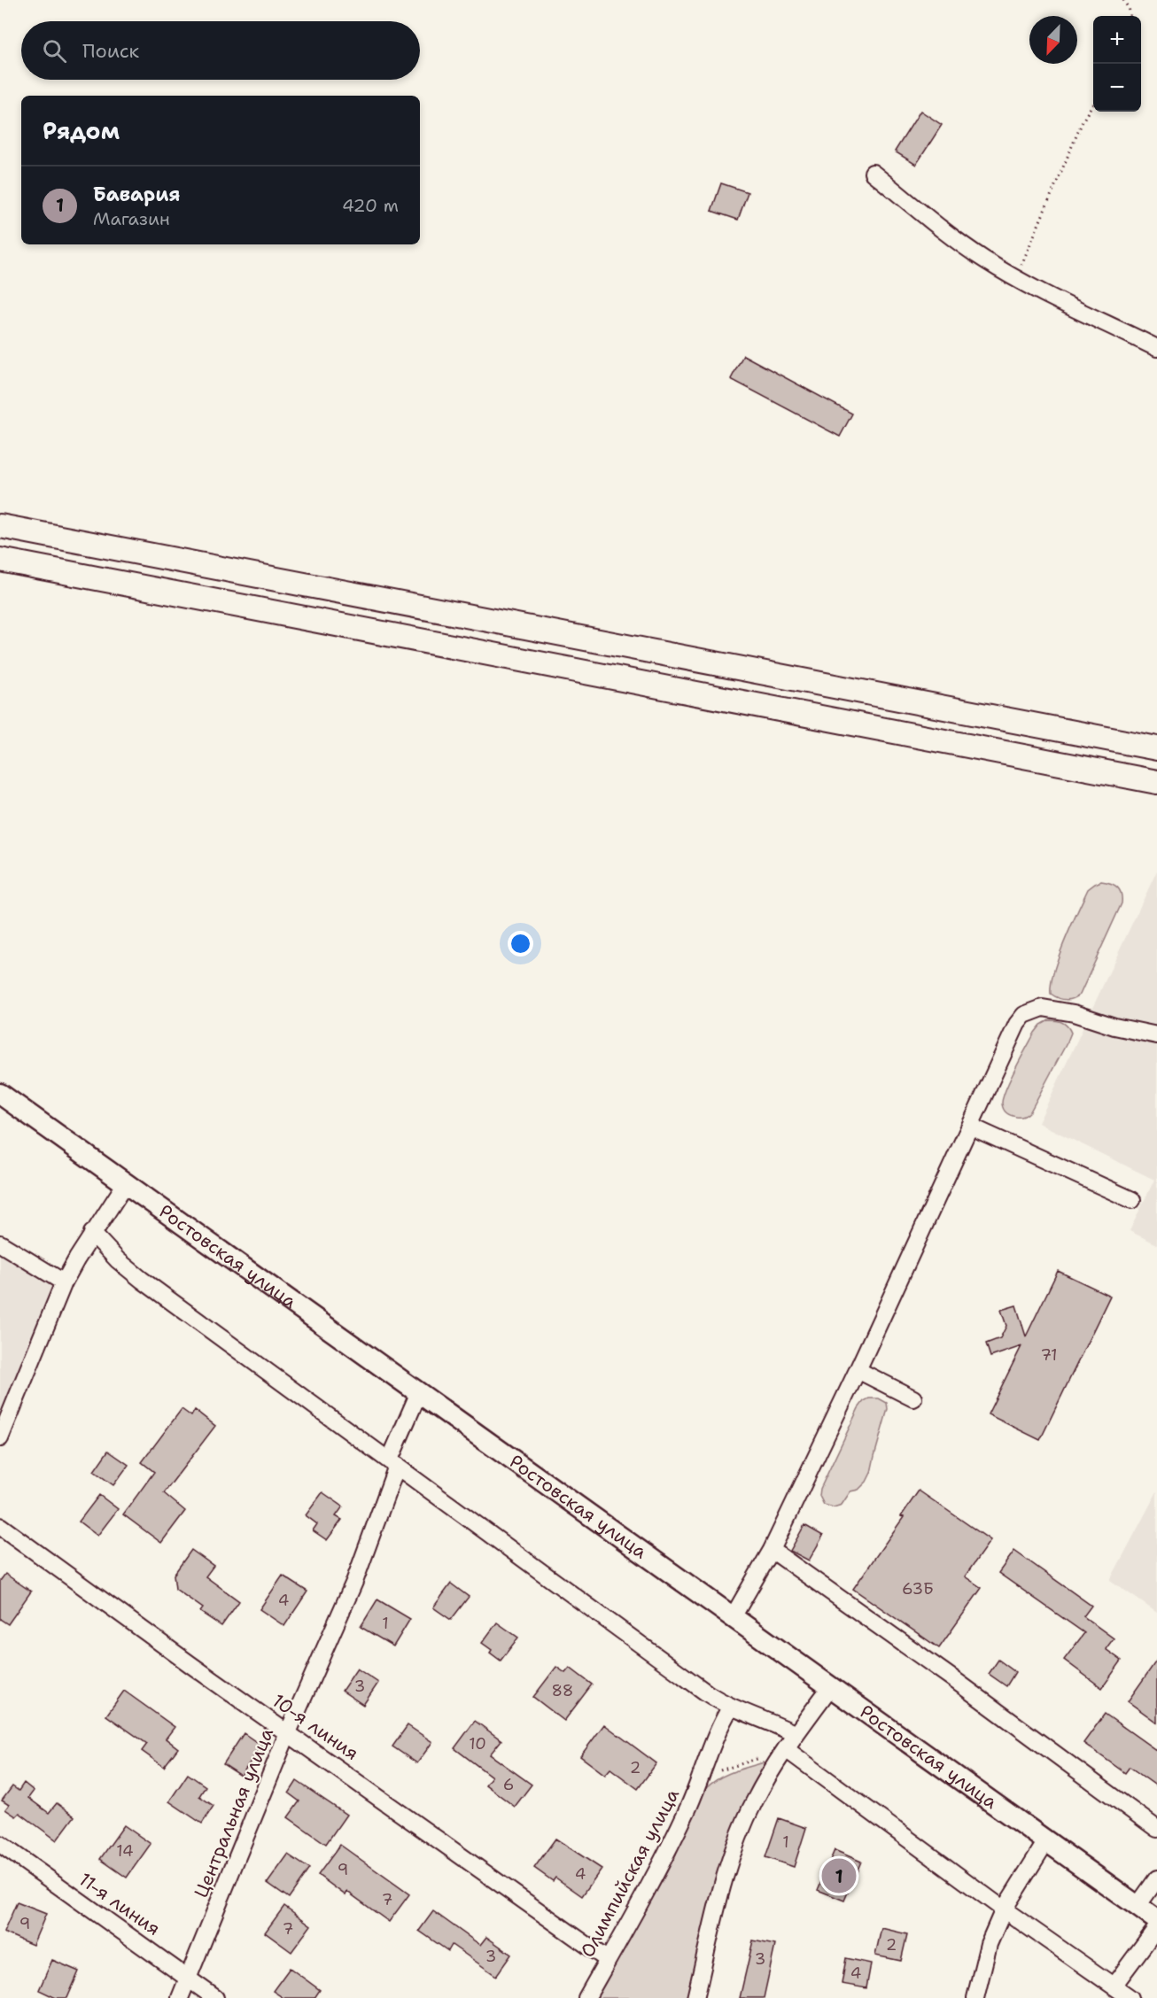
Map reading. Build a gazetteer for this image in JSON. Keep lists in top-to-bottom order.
{
  "streets": {
    "main road": ["Ростовская улица"],
    "street": [
      "10-я линия",
      "Центральная улица",
      "Олимпийская улица",
      "11-я линия"
    ]
  },
  "crossings": [
    ["Ростовская улица", "Центральная улица"],
    ["10-я линия", "Центральная улица"],
    ["10-я линия", "Олимпийская улица"],
    ["Центральная улица", "11-я линия"]
  ],
  "house_numbers": [
    "71",
    "63Б",
    "4",
    "1",
    "3",
    "88",
    "10",
    "2",
    "6",
    "1",
    "14",
    "9",
    "4",
    "7",
    "9",
    "7",
    "2",
    "3",
    "3",
    "4"
  ],
  "north": "bottom left",
  "page": {
    "map_buttons": ["+", "−"],
    "search": "Поиск",
    "heading": "Рядом",
    "list": [
      {
        "mark": "1",
        "name": "Бавария",
        "note": "Магазин",
        "value": "420 m"
      }
    ],
    "pins": "1"
  }
}
